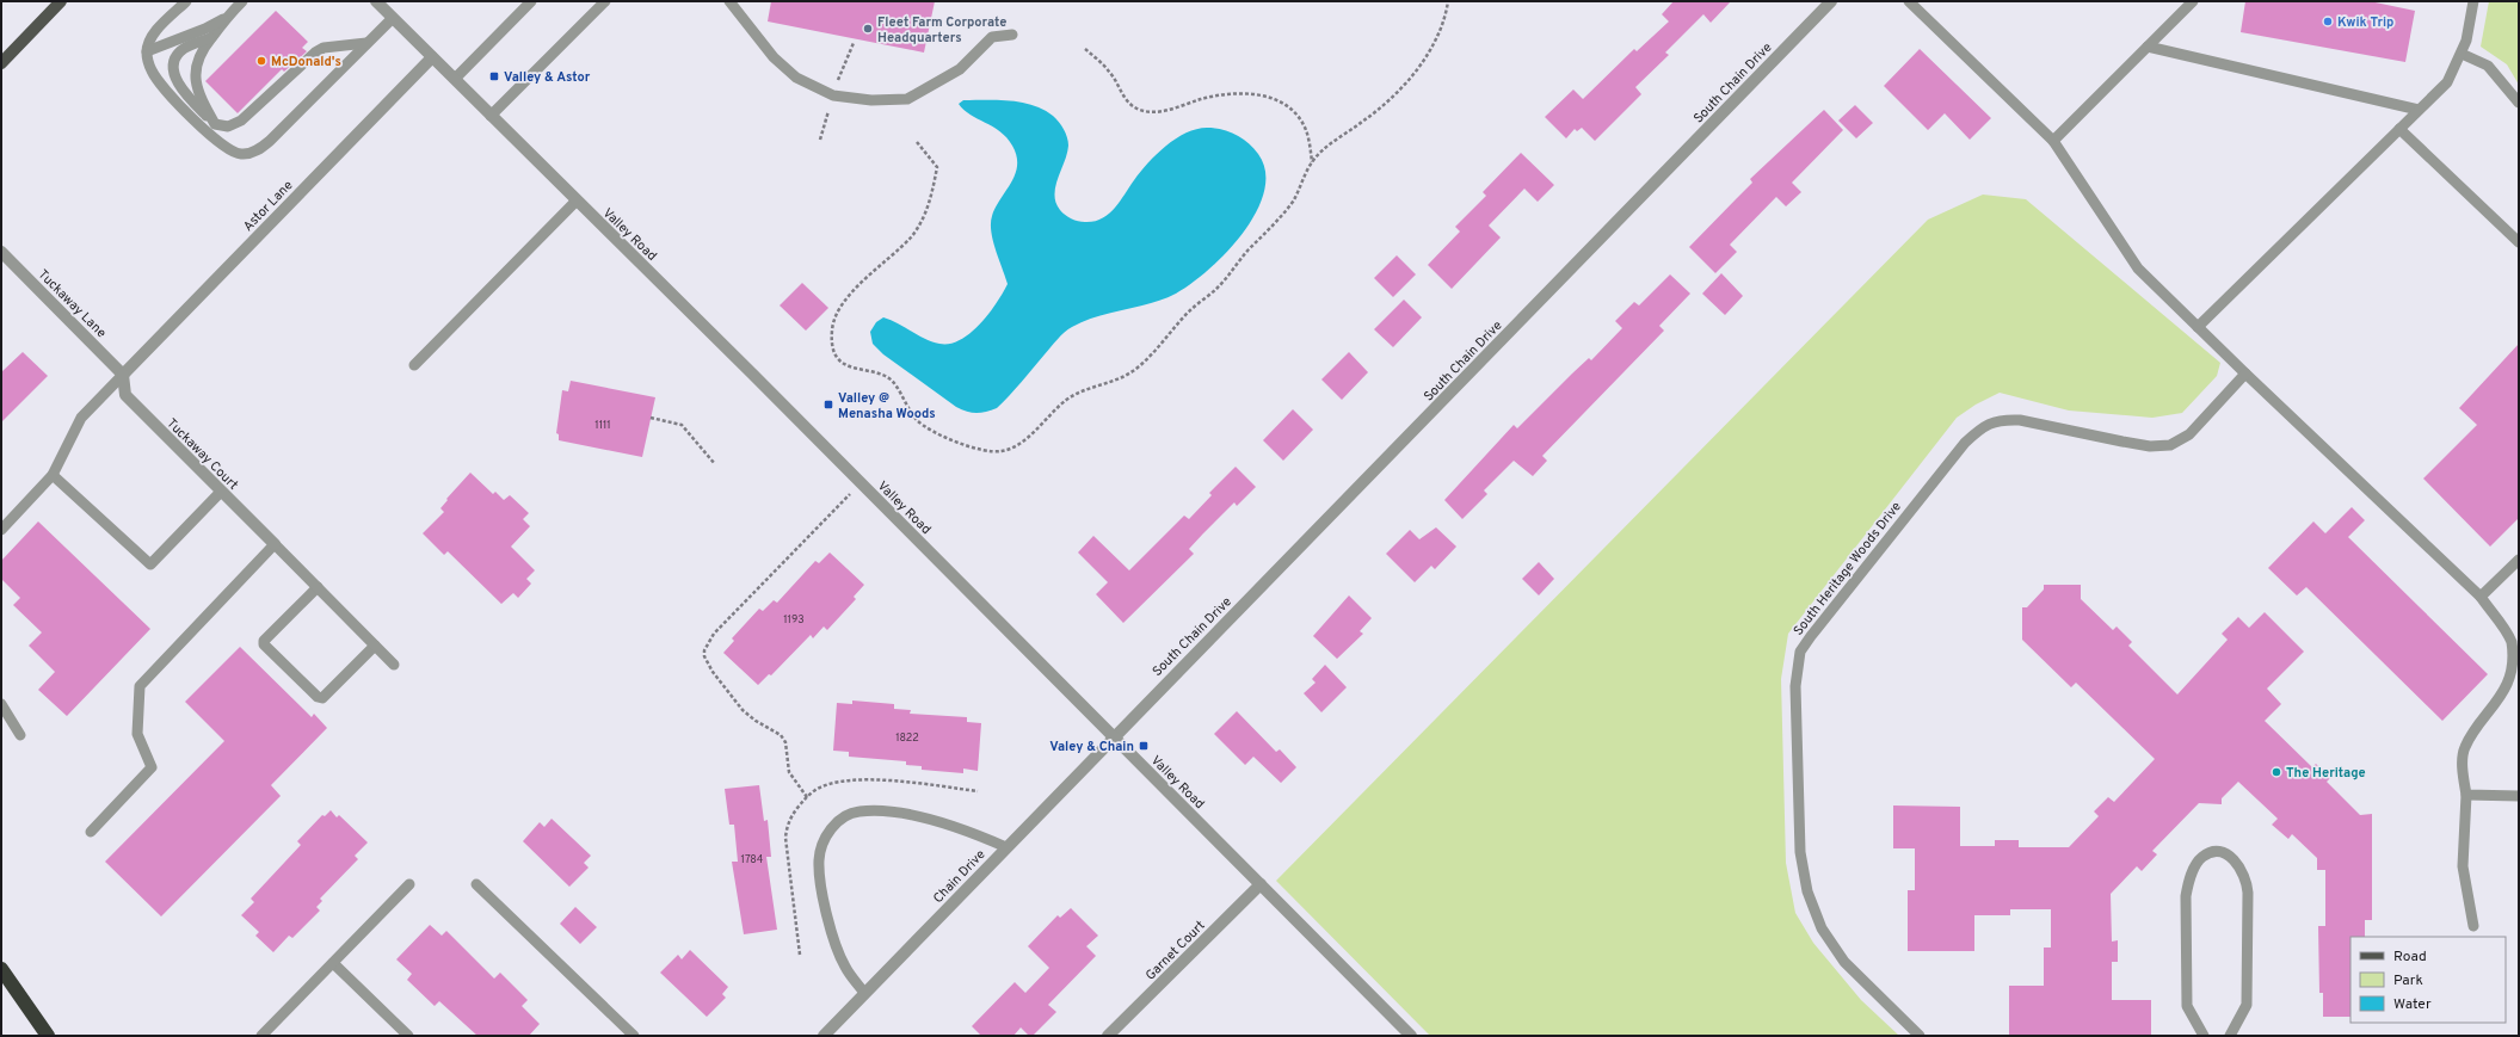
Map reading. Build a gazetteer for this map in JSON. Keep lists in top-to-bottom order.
{
  "streets": {
    "street": [
      "South Chain Drive",
      "Astor Lane",
      "Valley Road",
      "Tuckaway Lane",
      "Tuckaway Court",
      "Chain Drive",
      "Garnet Court"
    ],
    "lane": ["South Heritage Woods Drive"]
  },
  "crossings": [
    ["South Chain Drive", "Valley Road"],
    ["South Chain Drive", "Chain Drive"],
    ["Astor Lane", "Valley Road"],
    ["Astor Lane", "Tuckaway Lane"],
    ["Astor Lane", "Tuckaway Court"],
    ["Valley Road", "Chain Drive"],
    ["Valley Road", "Garnet Court"],
    ["Tuckaway Lane", "Tuckaway Court"]
  ],
  "places": {
    "other": [
      "Kwik Trip",
      "Fleet Farm Corporate Headquarters",
      "McDonald's",
      "The Heritage"
    ],
    "transit": ["Valley & Astor", "Valley @ Menasha Woods", "Valey & Chain"]
  },
  "house_numbers": [
    "1111",
    "1193",
    "1822",
    "1784"
  ],
  "legend": ["Road", "Park", "Water"]
}
